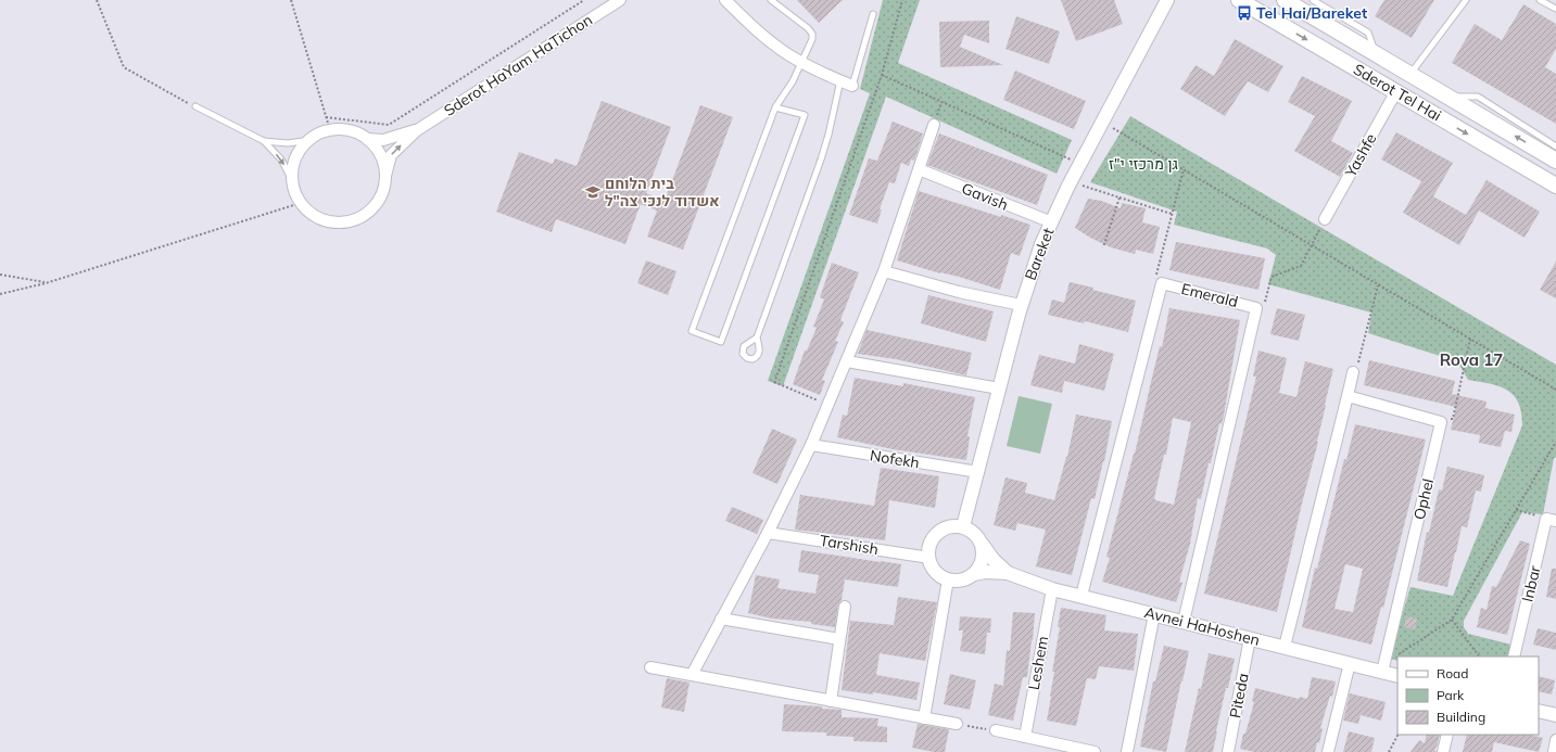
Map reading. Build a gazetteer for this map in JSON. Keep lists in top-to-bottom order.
{
  "streets": {
    "main road": ["Sderot Tel Hai"],
    "street": [
      "Sderot HaYam HaTichon",
      "Yashfe",
      "Gavish",
      "Bareket",
      "Emerald",
      "Nofekh",
      "Ophel",
      "Tarshish",
      "Inbar",
      "Avnei HaHoshen",
      "Leshem",
      "Piteda"
    ]
  },
  "crossings": [
    ["Sderot Tel Hai", "Yashfe"],
    ["Gavish", "Bareket"],
    ["Bareket", "Nofekh"],
    ["Bareket", "Tarshish"],
    ["Bareket", "Avnei HaHoshen"],
    ["Emerald", "Avnei HaHoshen"],
    ["Ophel", "Avnei HaHoshen"],
    ["Tarshish", "Avnei HaHoshen"],
    ["Avnei HaHoshen", "Leshem"],
    ["Avnei HaHoshen", "Piteda"]
  ],
  "districts": ["Rova 17"],
  "parks": ["גן מרכזי י\"ז"],
  "places": {
    "bus stop": ["Tel Hai/Bareket"],
    "school or university": ["בית הלוחם אשדוד לנכי צה\"ל"]
  },
  "legend": ["Road", "Park", "Building"]
}
